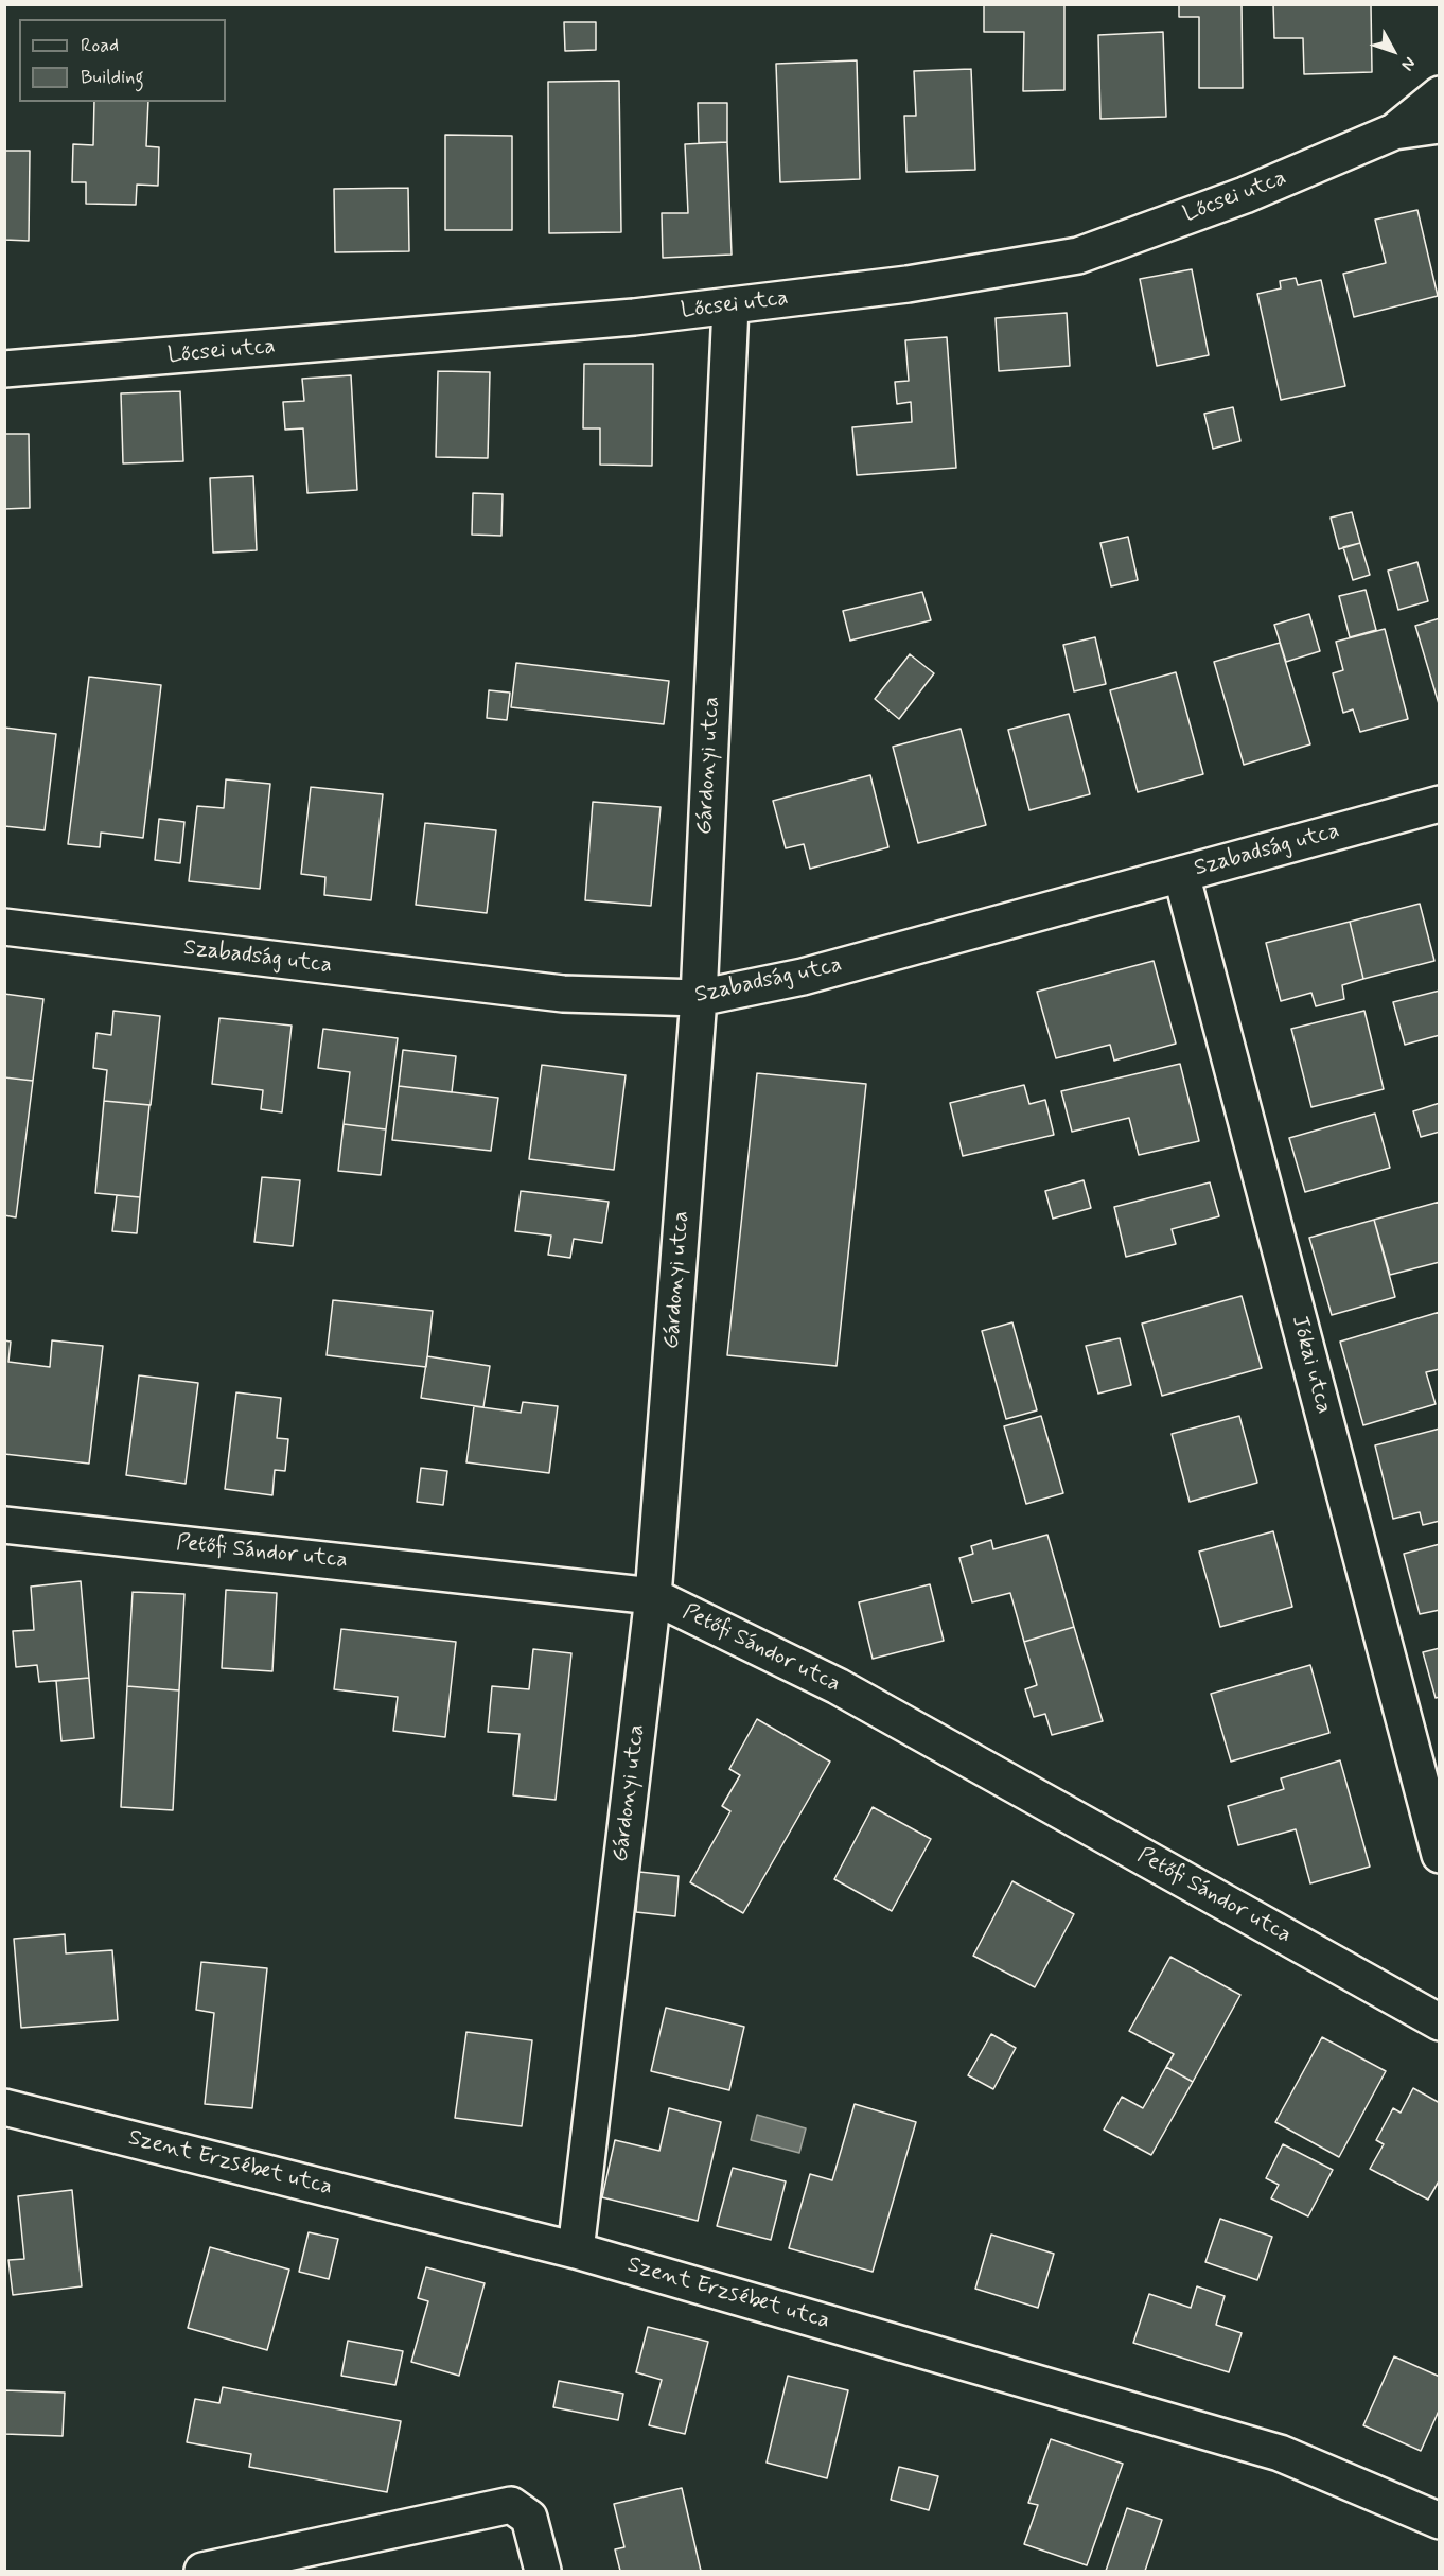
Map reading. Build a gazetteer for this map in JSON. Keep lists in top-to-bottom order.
{
  "streets": {
    "street": [
      "Lőcsei utca",
      "Gárdonyi utca",
      "Szabadság utca",
      "Jókai utca",
      "Petőfi Sándor utca",
      "Szent Erzsébet utca"
    ]
  },
  "crossings": [
    ["Lőcsei utca", "Gárdonyi utca"],
    ["Gárdonyi utca", "Szabadság utca"],
    ["Gárdonyi utca", "Petőfi Sándor utca"],
    ["Gárdonyi utca", "Szent Erzsébet utca"],
    ["Szabadság utca", "Jókai utca"]
  ],
  "legend": ["Road", "Building"],
  "north": "bottom right"
}
